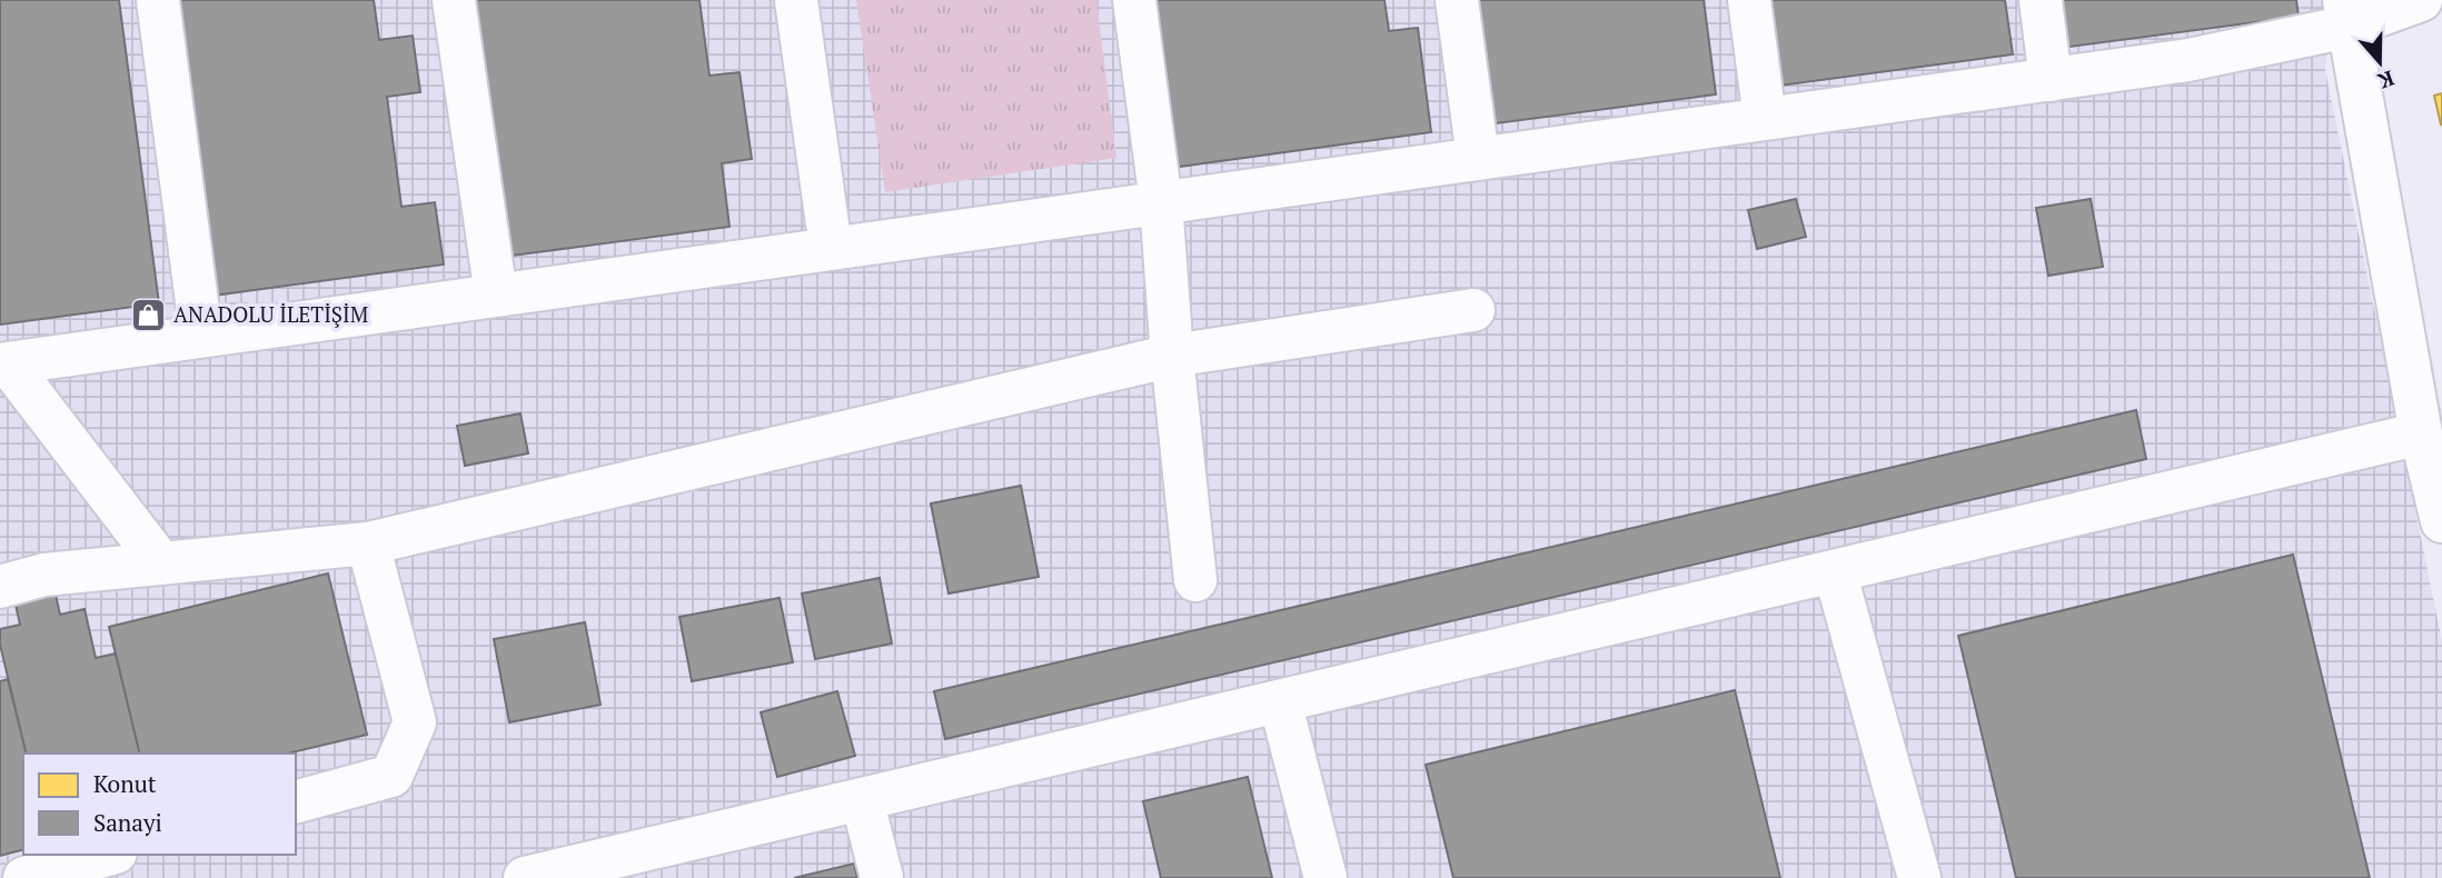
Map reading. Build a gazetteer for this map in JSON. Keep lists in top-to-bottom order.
{
  "places": {
    "shop": ["ANADOLU İLETİŞİM"]
  },
  "legend": ["Konut", "Sanayi"],
  "north": "bottom"
}
